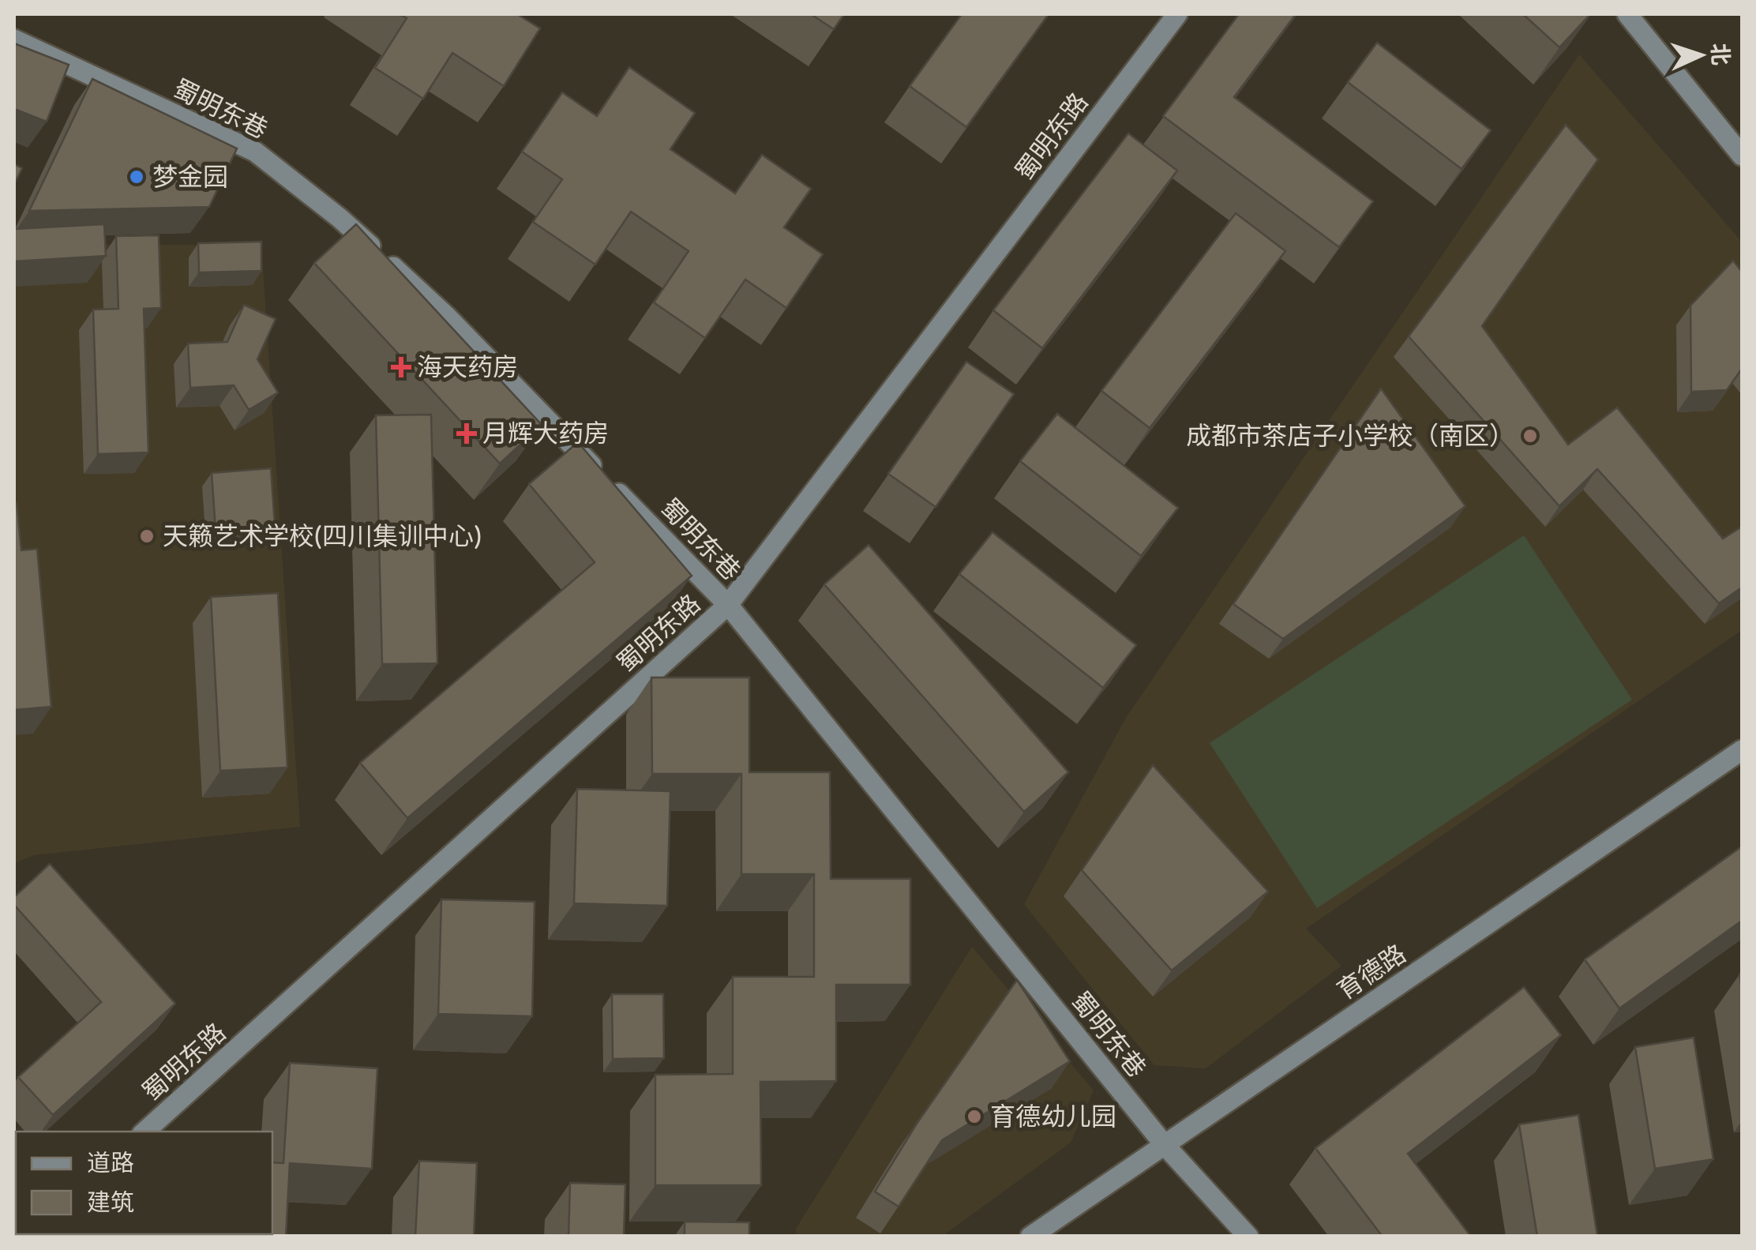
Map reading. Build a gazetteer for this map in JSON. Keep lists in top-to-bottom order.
{
  "streets": {
    "street": ["蜀明东巷", "蜀明东路", "育德路"]
  },
  "crossings": [
    ["蜀明东巷", "蜀明东路"],
    ["蜀明东巷", "育德路"]
  ],
  "places": {
    "other": [
      "梦金园",
      "成都市茶店子小学校（南区）",
      "天籁艺术学校(四川集训中心)",
      "育德幼儿园"
    ],
    "health": ["海天药房", "月辉大药房"]
  },
  "legend": ["道路", "建筑"],
  "north": "right"
}
